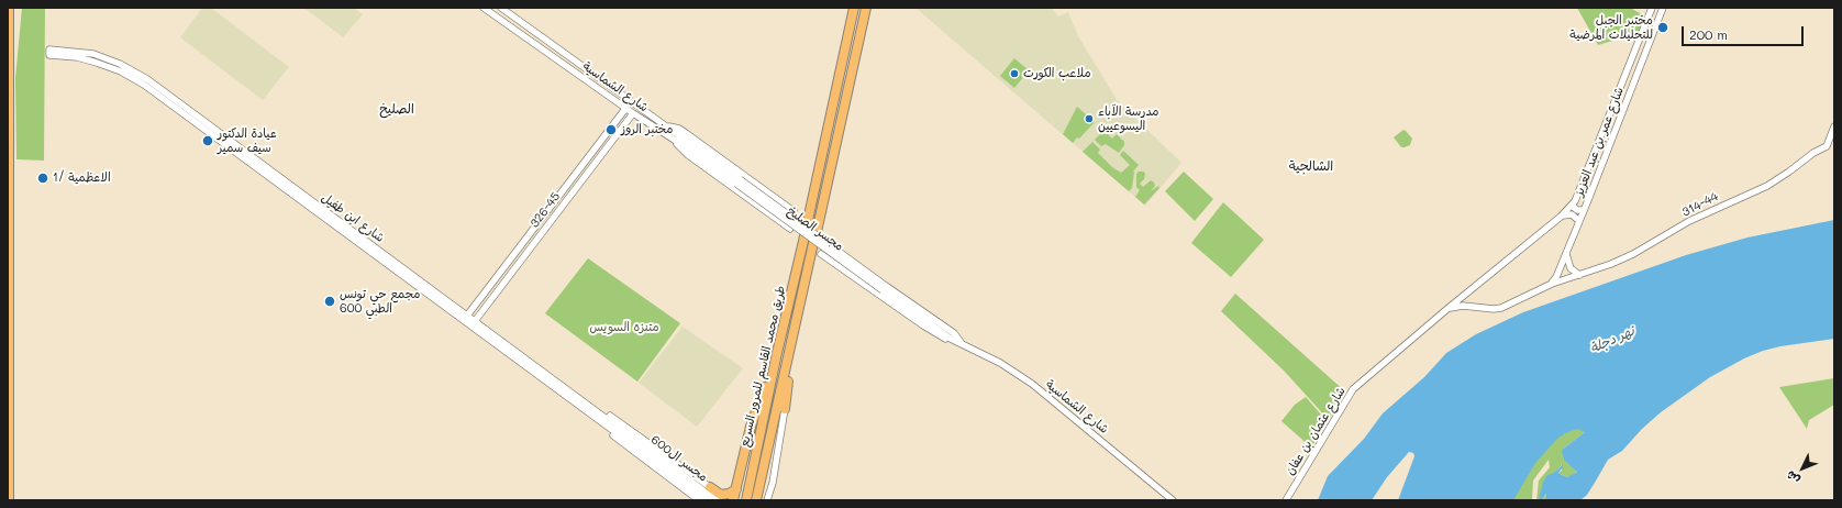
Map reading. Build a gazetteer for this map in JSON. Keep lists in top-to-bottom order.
{
  "streets": {
    "highway": ["طريق محمد القاسم للمرور السريع"],
    "street": [
      "شارع الشماسية",
      "شارع عمر بن عبد العزيز",
      "314-44",
      "326-45",
      "شارع ابن طفيل",
      "مجسر الصليخ",
      "شارع عثمان بن عفان",
      "مجسر ال600"
    ]
  },
  "crossings": [
    ["شارع الشماسية", "326-45"],
    ["شارع الشماسية", "مجسر الصليخ"],
    ["شارع عمر بن عبد العزيز", "شارع عثمان بن عفان"],
    ["326-45", "شارع ابن طفيل"],
    ["شارع ابن طفيل", "مجسر ال600"]
  ],
  "districts": ["الصليخ", "الشالجية"],
  "water": ["نهر دجلة"],
  "parks": ["متنزه السويس"],
  "places": [
    "مختبر الجبل للتحليلات المرضية",
    "ملاعب الكورت",
    "مدرسة الآباء اليسوعيين",
    "مختبر الروز",
    "عيادة الدكتور سيف سمير",
    "الاعظمية /1",
    "مجمع حي تونس الطبي 600"
  ],
  "scale_bar": "200 m",
  "north": "bottom left"
}
